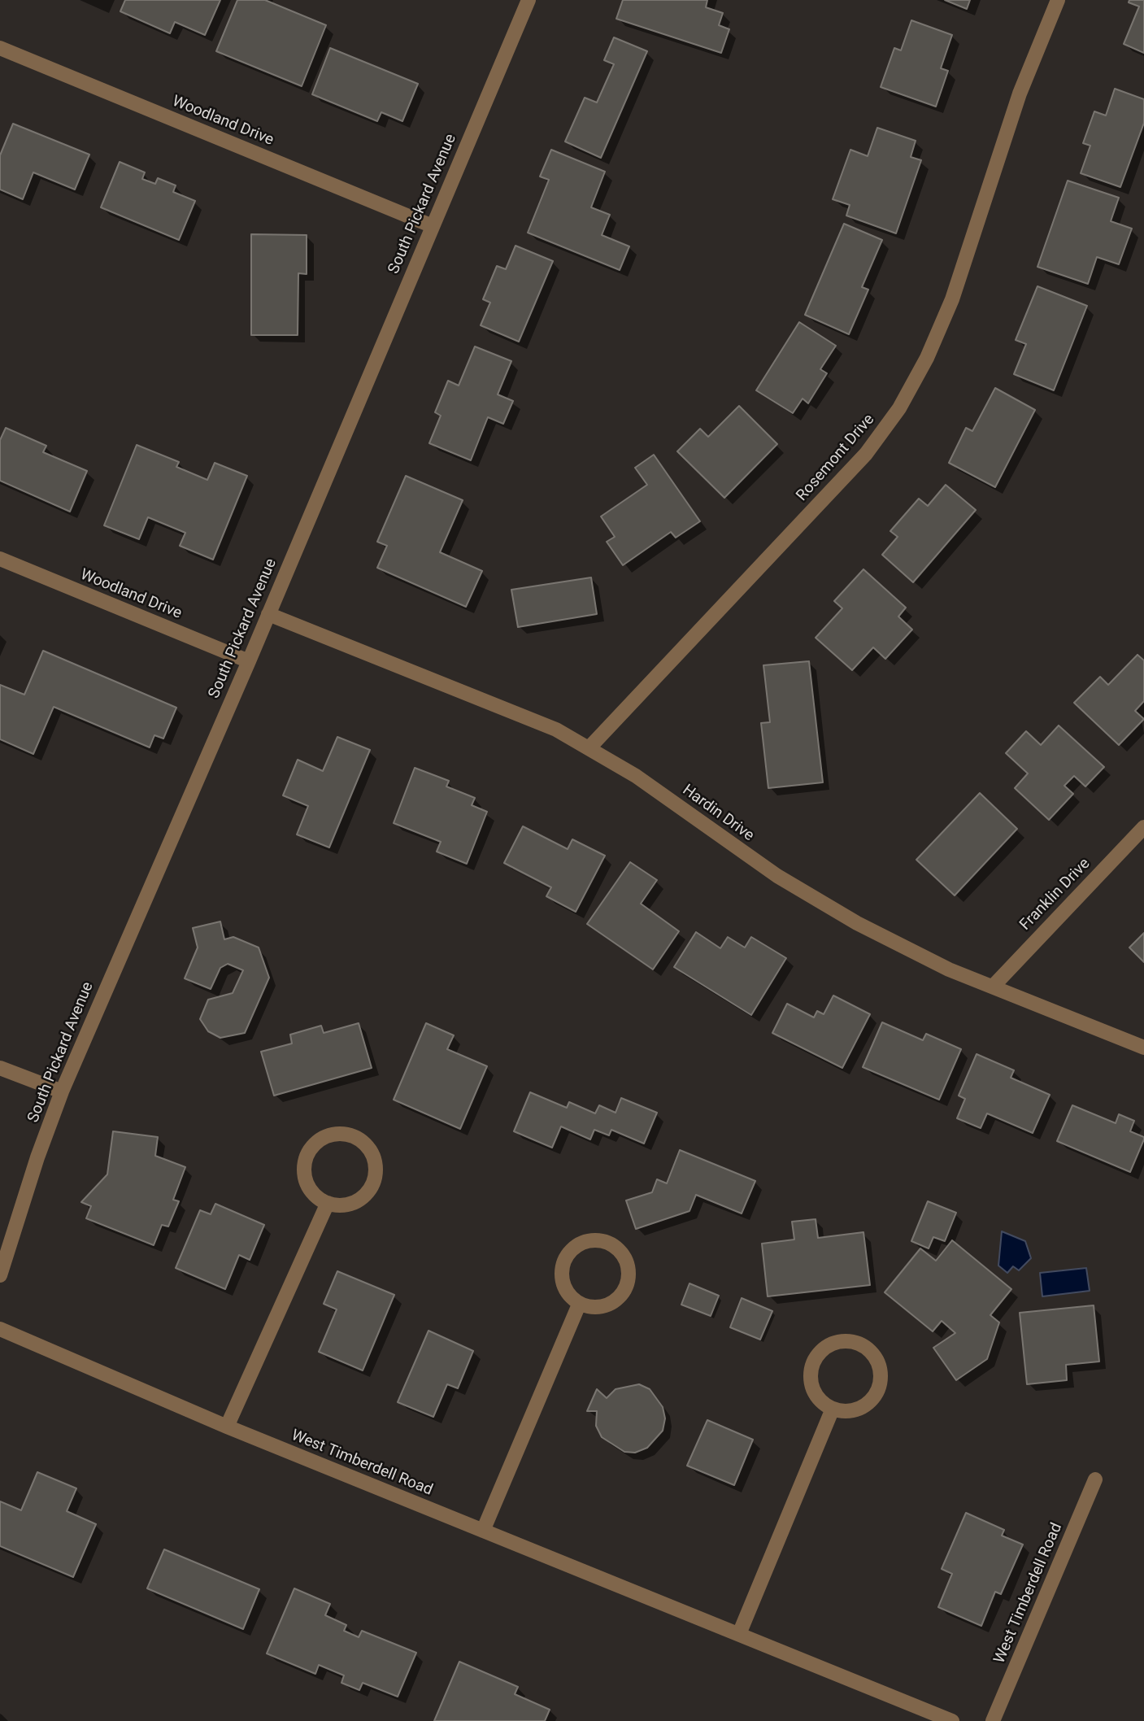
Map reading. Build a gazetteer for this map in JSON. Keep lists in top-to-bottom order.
{
  "streets": {
    "street": [
      "Woodland Drive",
      "South Pickard Avenue",
      "Rosemont Drive",
      "Hardin Drive",
      "Franklin Drive",
      "West Timberdell Road"
    ]
  },
  "crossings": [
    ["Woodland Drive", "South Pickard Avenue"],
    ["South Pickard Avenue", "Hardin Drive"],
    ["Rosemont Drive", "Hardin Drive"],
    ["Hardin Drive", "Franklin Drive"]
  ]
}
